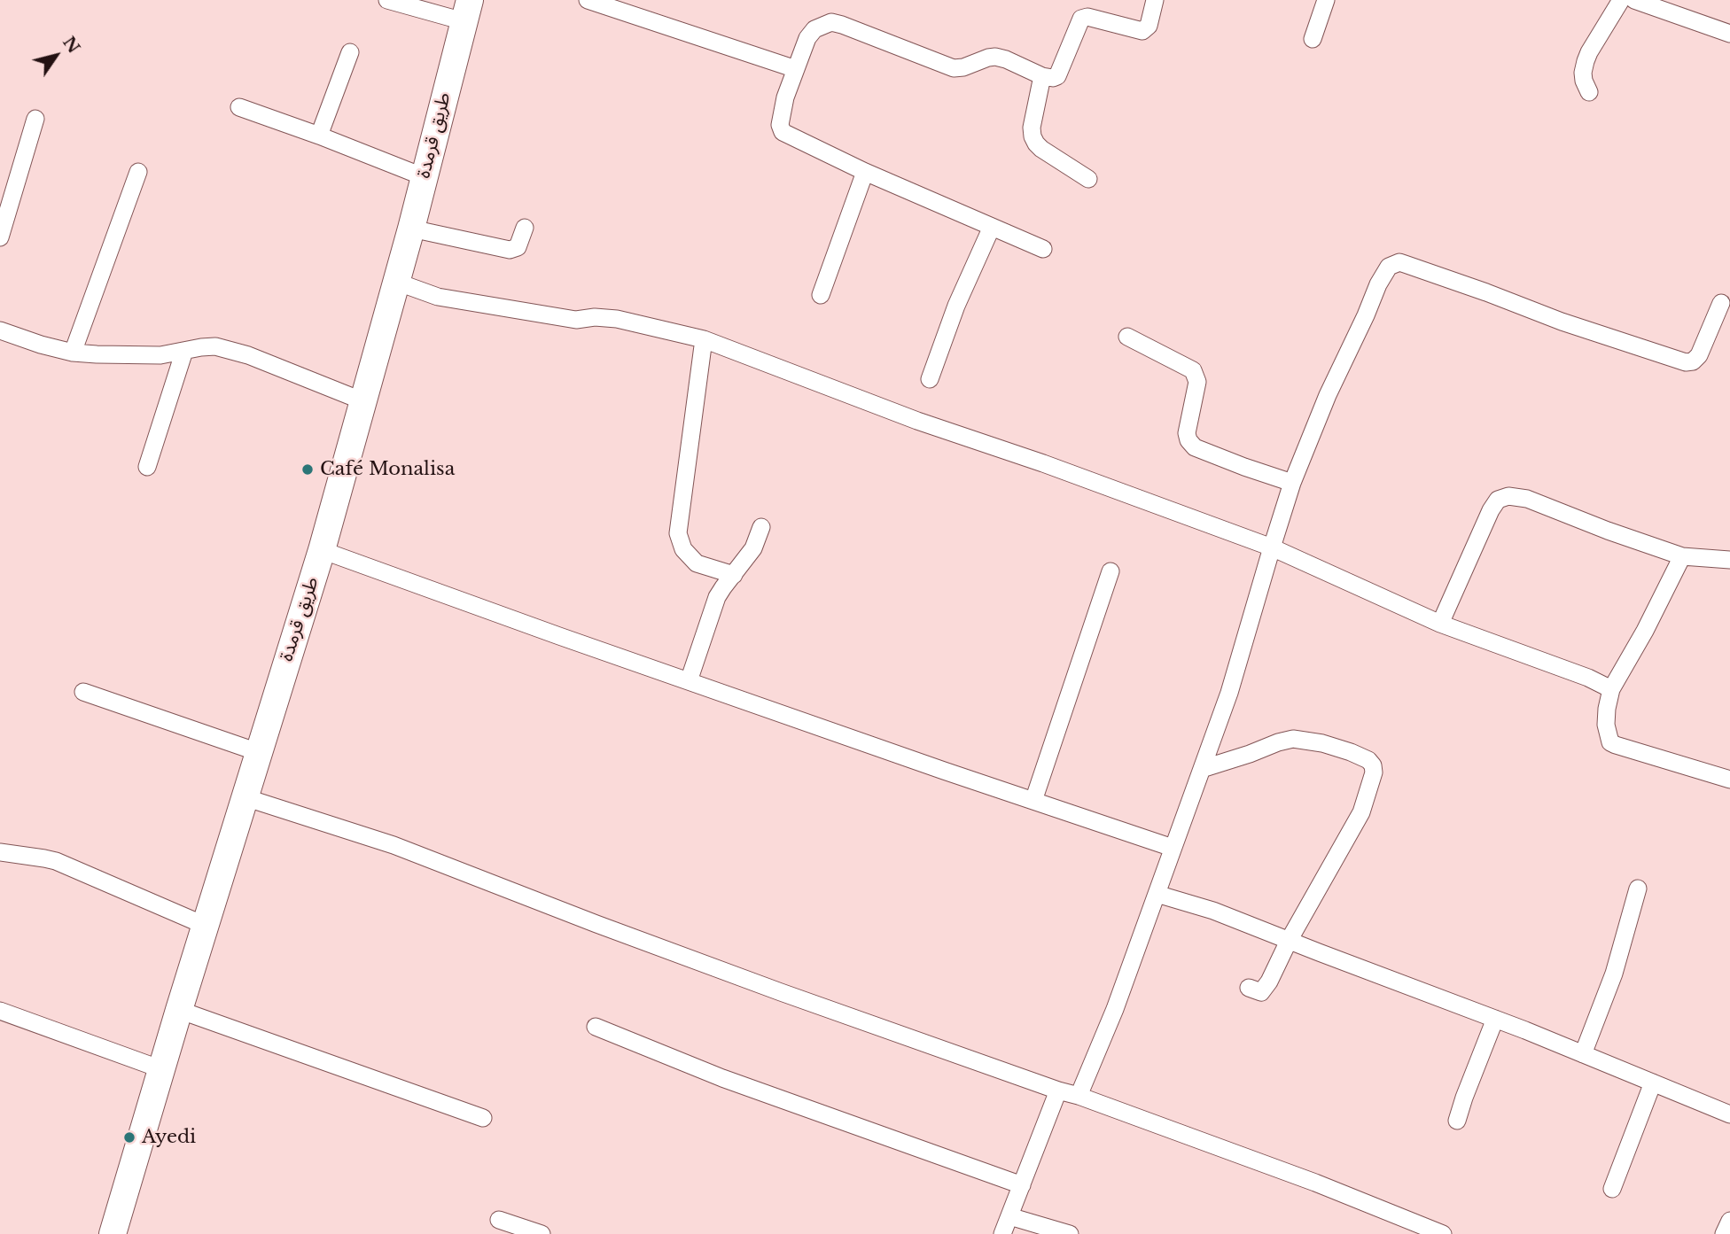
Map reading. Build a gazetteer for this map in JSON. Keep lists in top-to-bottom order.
{
  "streets": {
    "main road": ["طريق قرمدة"]
  },
  "places": ["Café Monalisa", "Ayedi"],
  "north": "top right"
}
